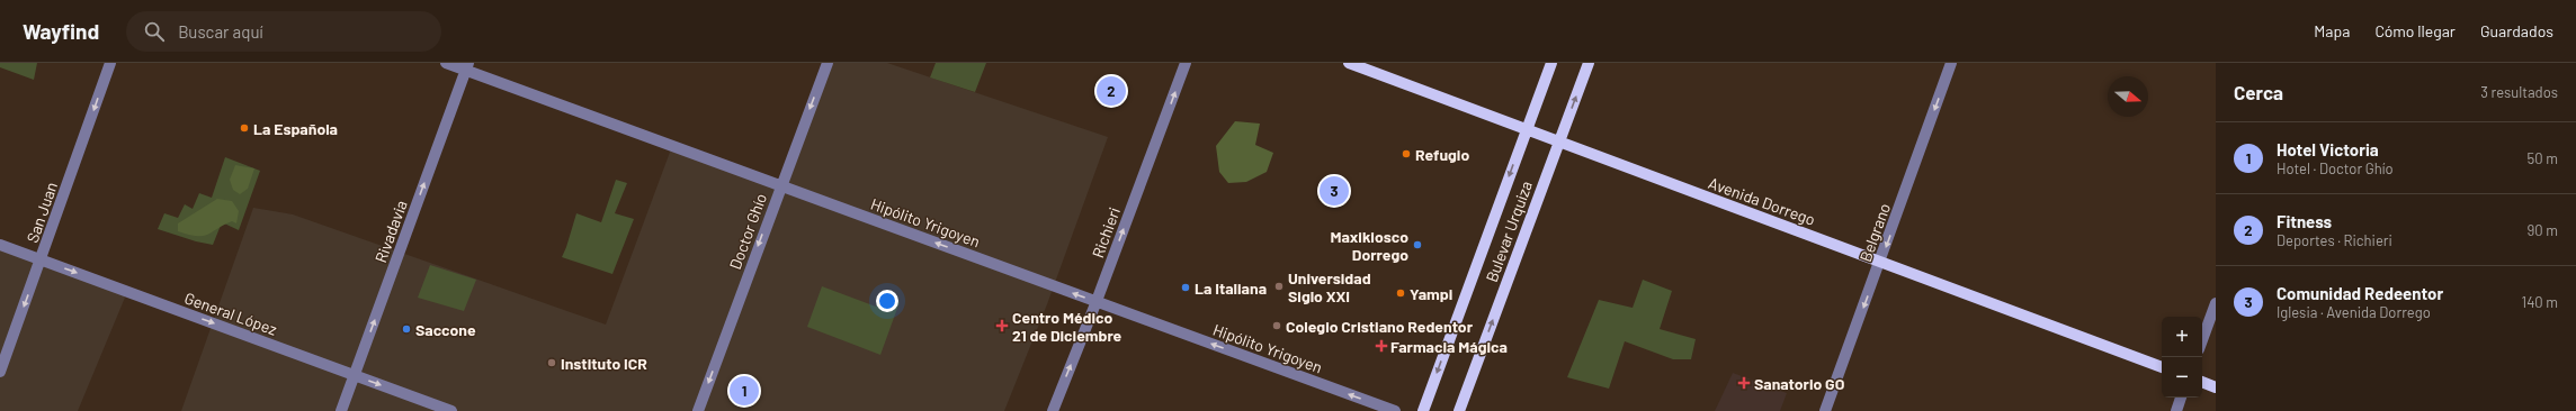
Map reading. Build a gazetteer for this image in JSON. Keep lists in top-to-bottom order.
{
  "streets": {
    "main road": ["Avenida Dorrego", "Bulevar Urquiza"],
    "street": [
      "San Juan",
      "Hipólito Yrigoyen",
      "Rivadavia",
      "Doctor Ghío",
      "Richieri",
      "Belgrano",
      "General López"
    ]
  },
  "crossings": [
    ["Avenida Dorrego", "Bulevar Urquiza"],
    ["Avenida Dorrego", "Belgrano"],
    ["San Juan", "General López"],
    ["Hipólito Yrigoyen", "Rivadavia"],
    ["Hipólito Yrigoyen", "Doctor Ghío"],
    ["Hipólito Yrigoyen", "Richieri"],
    ["Rivadavia", "General López"]
  ],
  "one_way": [
    "San Juan",
    "Hipólito Yrigoyen",
    "Rivadavia",
    "Doctor Ghío",
    "Richieri",
    "Belgrano",
    "General López"
  ],
  "places": {
    "other": [
      "La Española",
      "Refugio",
      "Maxikiosco Dorrego",
      "Universidad Siglo XXI",
      "La Italiana",
      "Yampi",
      "Colegio Cristiano Redentor",
      "Saccone",
      "Instituto ICR"
    ],
    "health": ["Centro Médico 21 de Diciembre", "Farmacia Mágica", "Sanatorio GO"]
  },
  "north": "right",
  "page": {
    "header": "Wayfind",
    "search": "Buscar aquí",
    "nav": ["Mapa", "Cómo llegar", "Guardados"],
    "heading": ["Cerca", "3 resultados"],
    "pins": ["2", "3", "1"],
    "list": [
      {
        "mark": "1",
        "name": "Hotel Victoria",
        "note": "Hotel · Doctor Ghío",
        "value": "50 m"
      },
      {
        "mark": "2",
        "name": "Fitness",
        "note": "Deportes · Richieri",
        "value": "90 m"
      },
      {
        "mark": "3",
        "name": "Comunidad Redeentor",
        "note": "Iglesia · Avenida Dorrego",
        "value": "140 m"
      }
    ],
    "map_buttons": ["+", "−"]
  }
}
